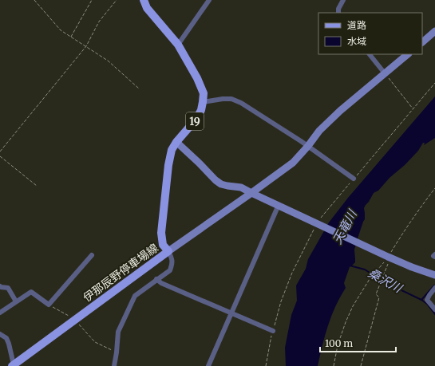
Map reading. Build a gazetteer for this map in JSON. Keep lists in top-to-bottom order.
{
  "streets": {
    "main road": ["19", "伊那辰野停車場線"]
  },
  "water": ["天竜川", "桑沢川"],
  "legend": ["道路", "水域"],
  "scale_bar": "100 m"
}
